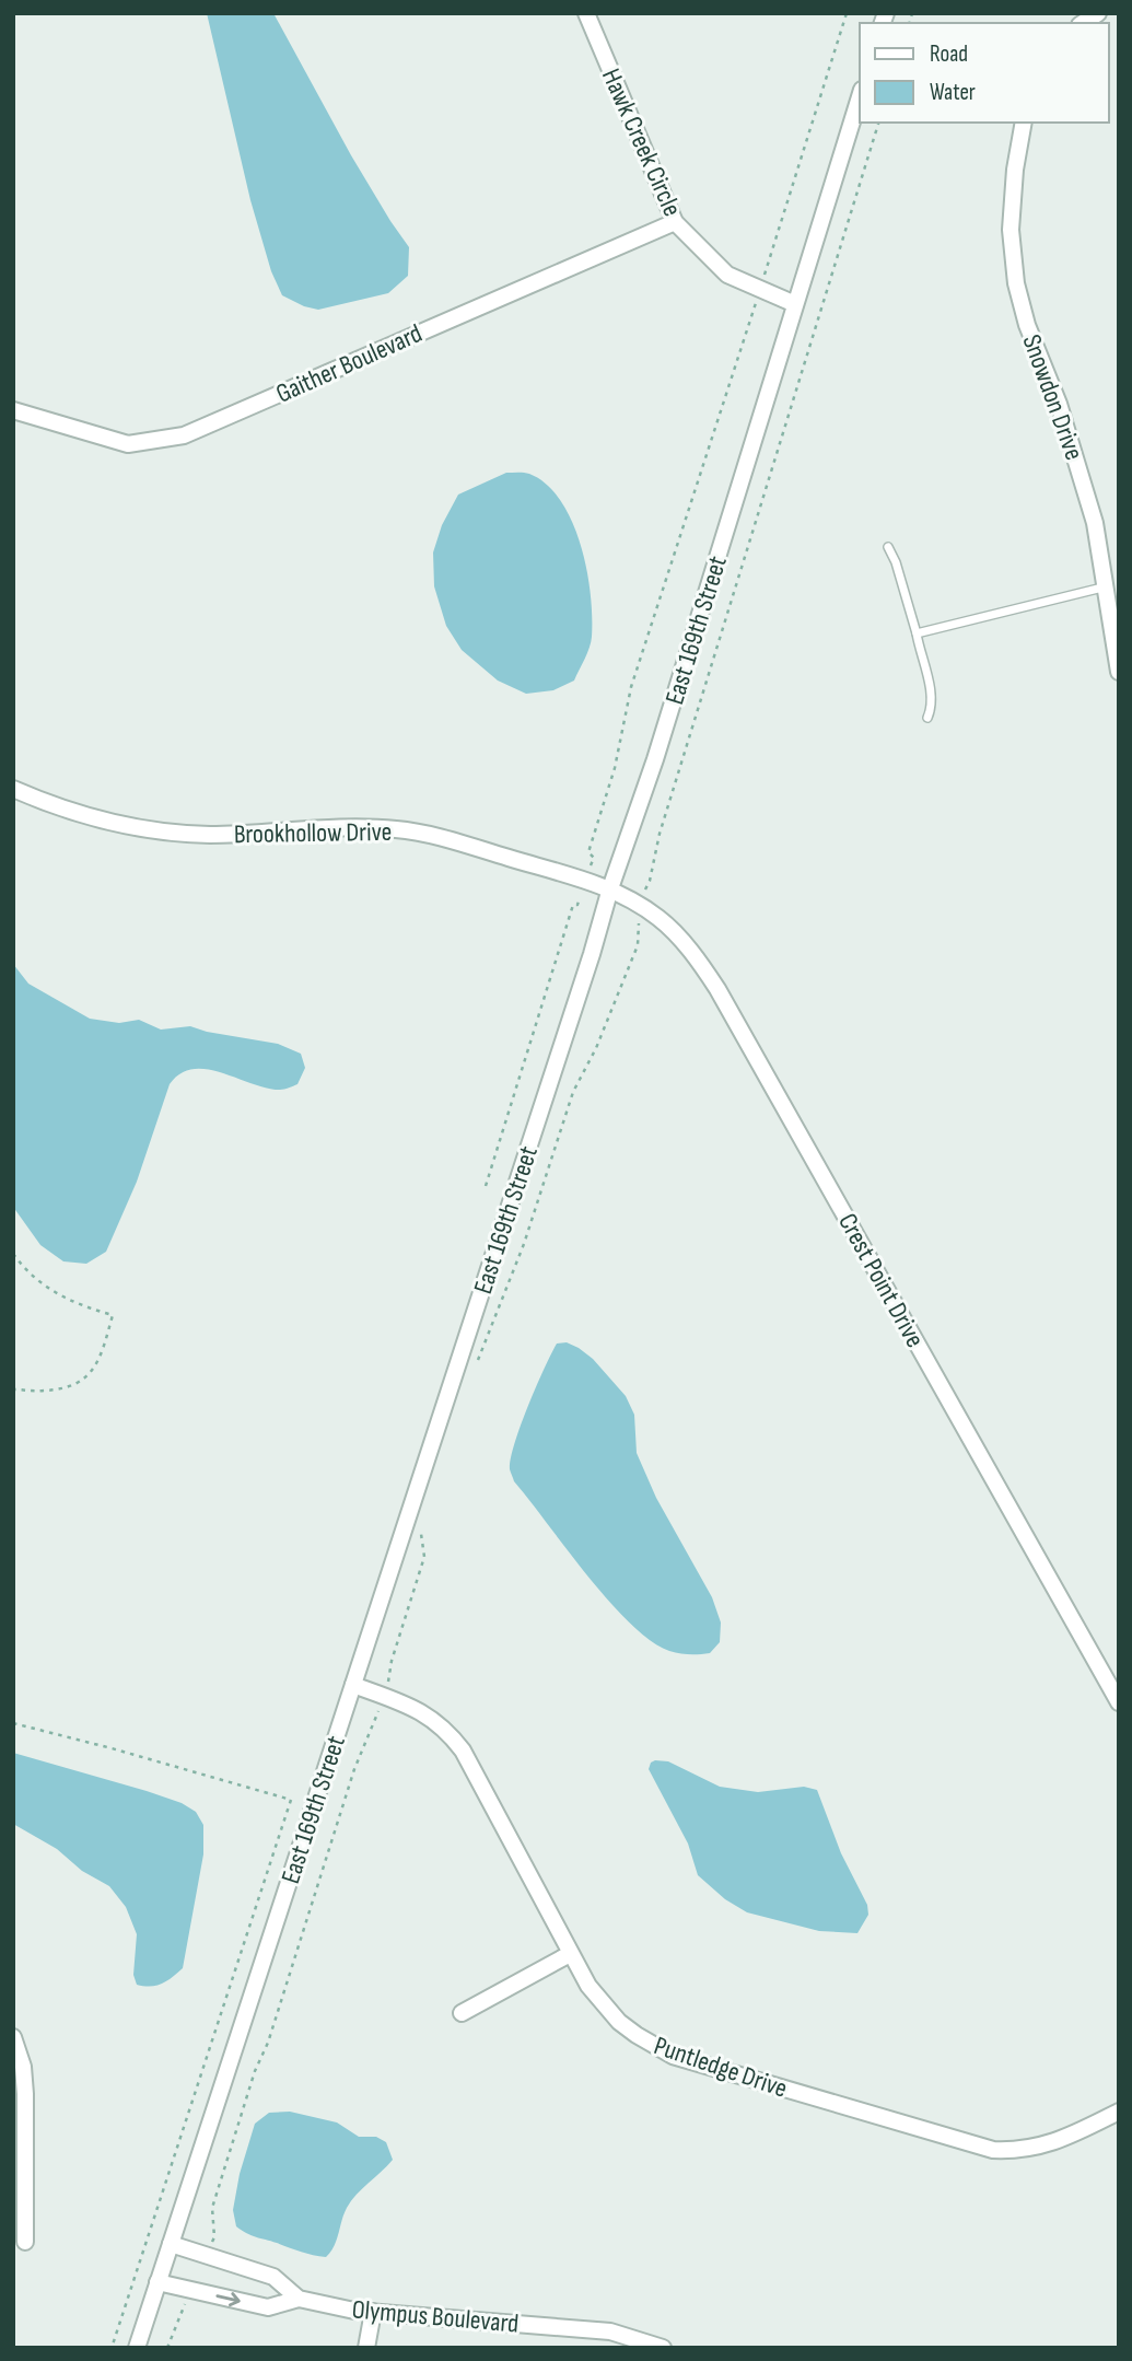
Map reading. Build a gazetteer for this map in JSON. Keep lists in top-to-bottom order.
{
  "streets": {
    "street": [
      "Hawk Creek Circle",
      "Gaither Boulevard",
      "Snowdon Drive",
      "East 169th Street",
      "Brookhollow Drive",
      "Crest Point Drive",
      "Puntledge Drive",
      "Olympus Boulevard"
    ]
  },
  "crossings": [
    ["Hawk Creek Circle", "Gaither Boulevard"],
    ["Hawk Creek Circle", "East 169th Street"],
    ["East 169th Street", "Brookhollow Drive"],
    ["East 169th Street", "Crest Point Drive"],
    ["East 169th Street", "Puntledge Drive"],
    ["East 169th Street", "Olympus Boulevard"],
    ["Brookhollow Drive", "Crest Point Drive"]
  ],
  "legend": ["Road", "Water"]
}
